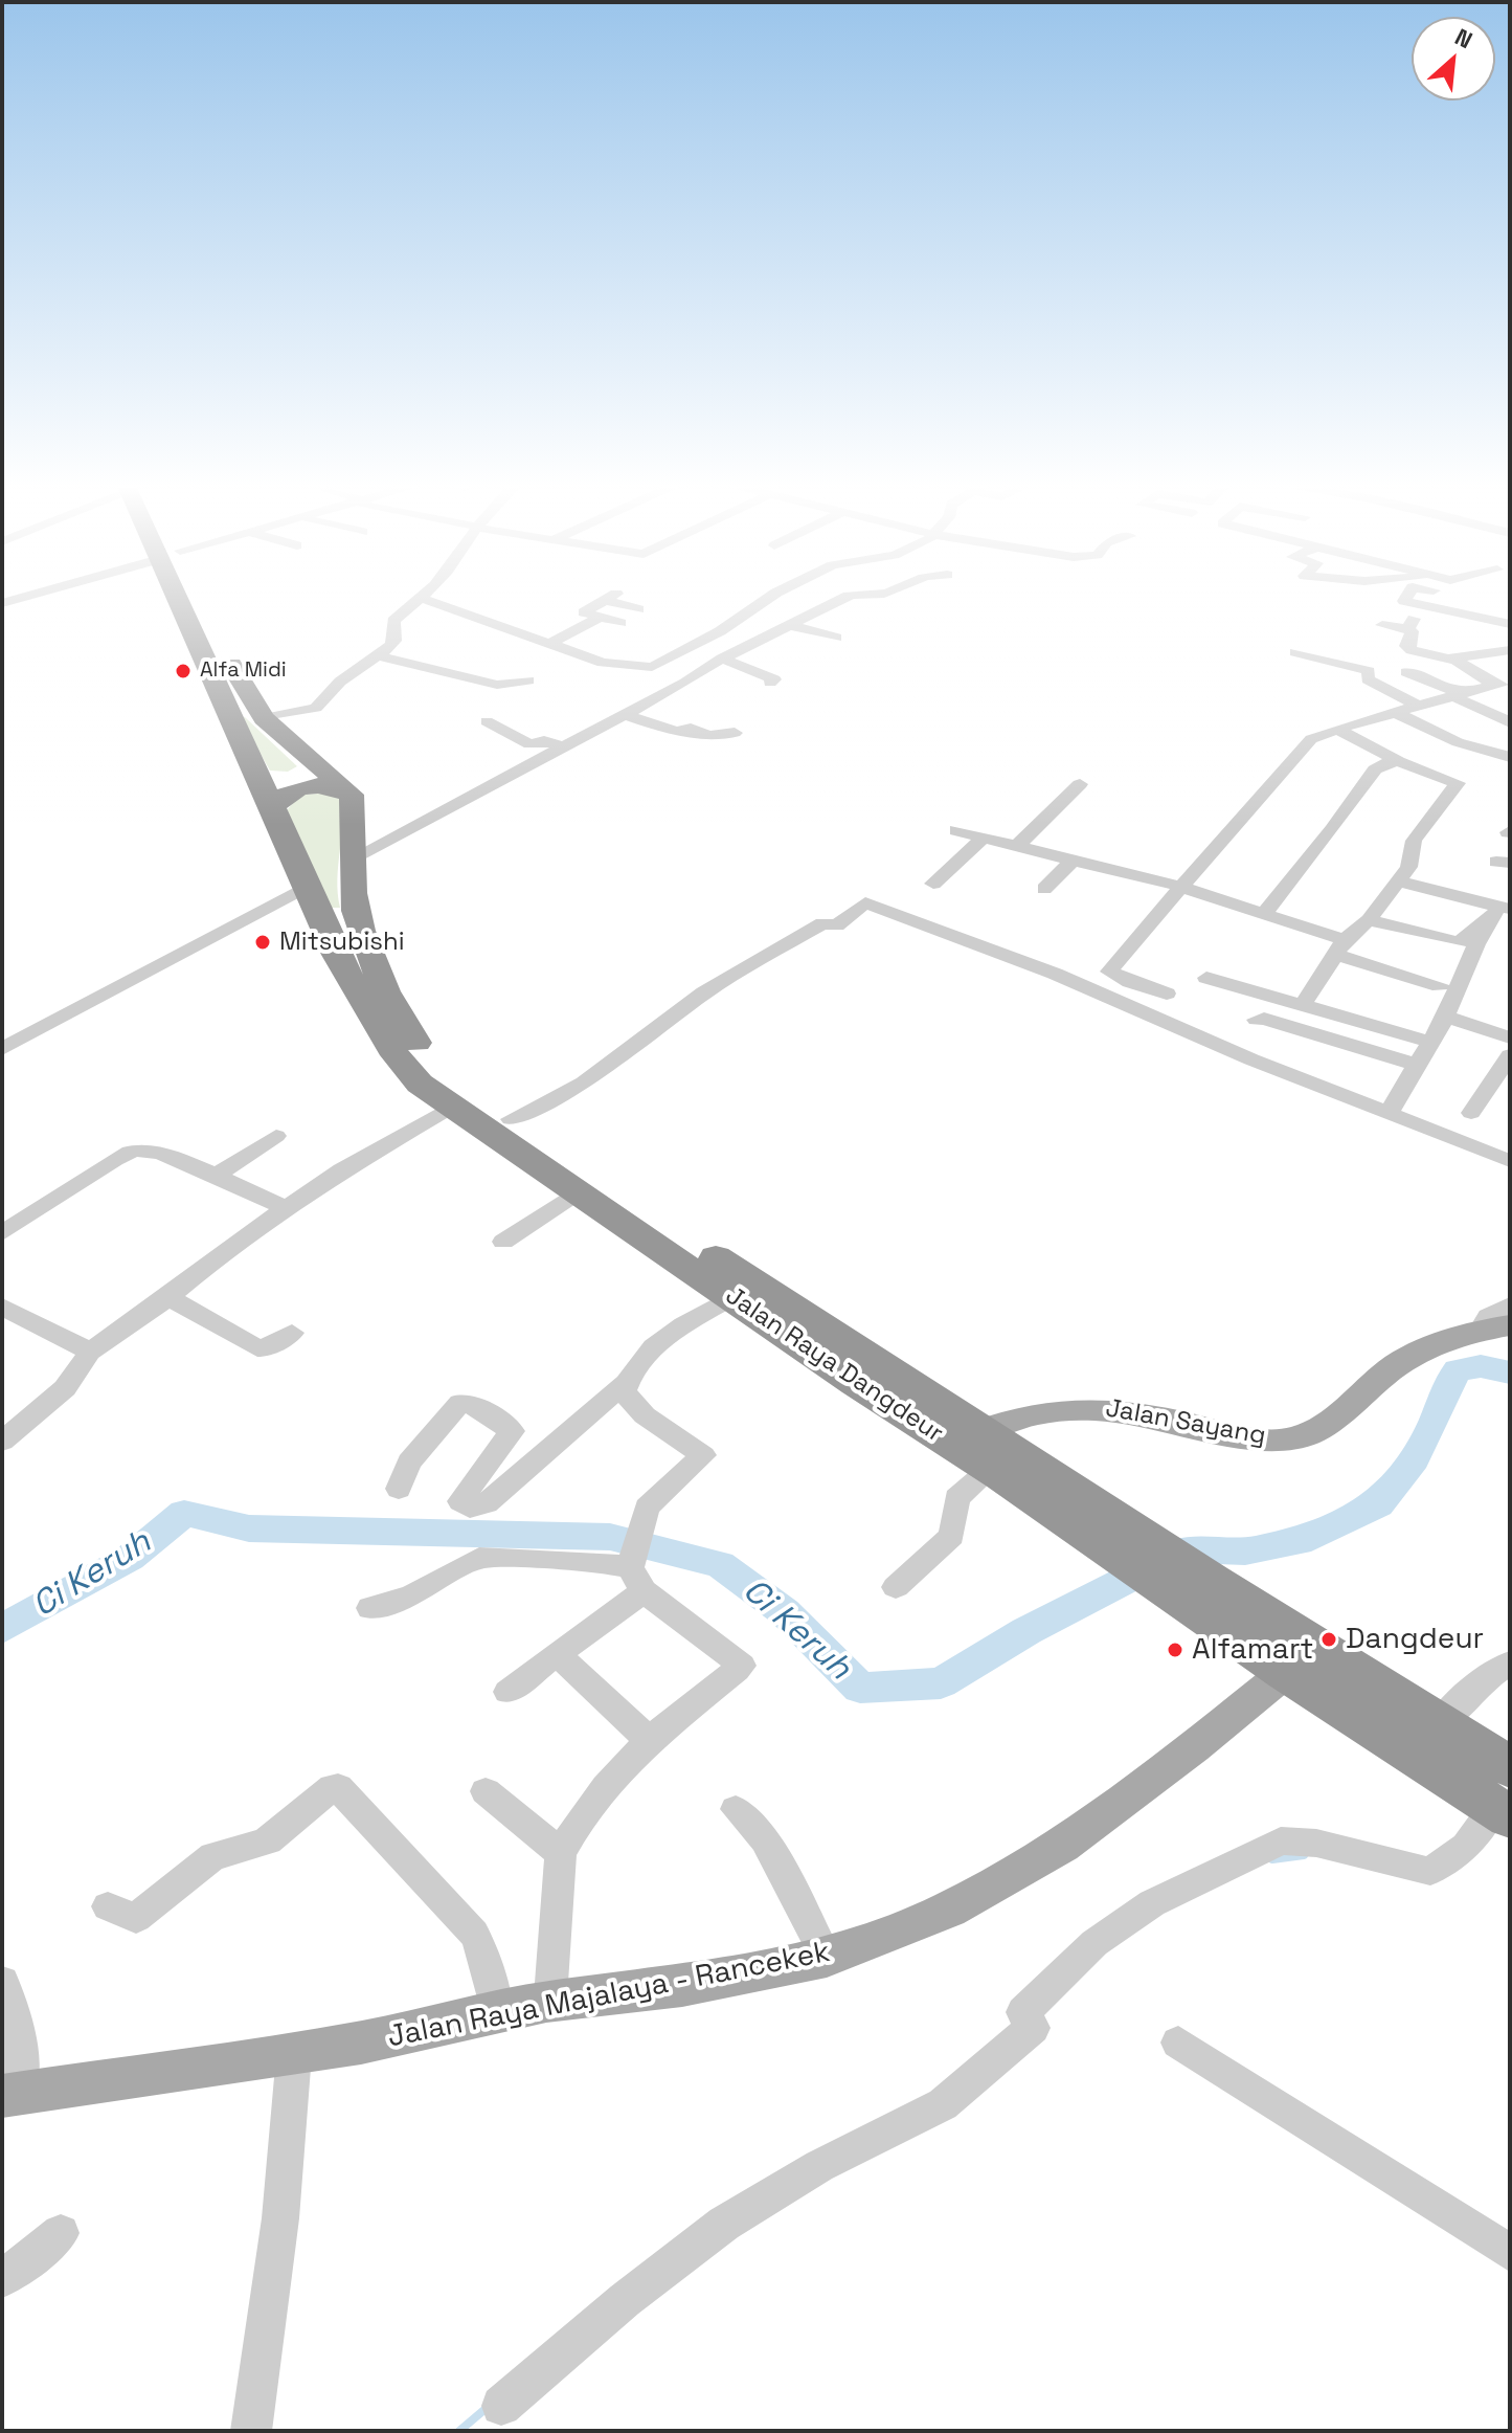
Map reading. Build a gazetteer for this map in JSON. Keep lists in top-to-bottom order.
{
  "streets": {
    "highway": ["Jalan Raya Dangdeur"],
    "main road": ["Jalan Sayang", "Jalan Raya Majalaya - Rancekek"]
  },
  "crossings": [
    ["Jalan Raya Dangdeur", "Jalan Sayang"],
    ["Jalan Raya Dangdeur", "Jalan Raya Majalaya - Rancekek"]
  ],
  "water": ["Ci Keruh"],
  "places": [
    "Alfa Midi",
    "Mitsubishi",
    "Dangdeur",
    "Alfamart"
  ],
  "north": "top right"
}
